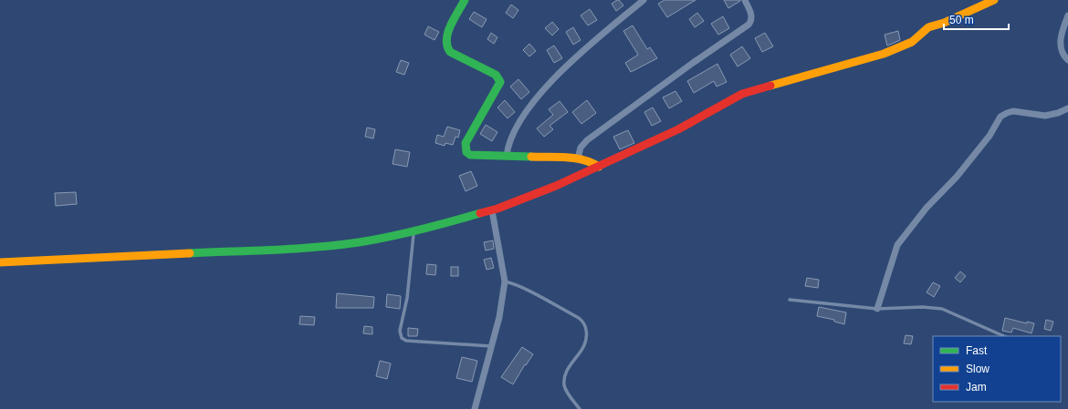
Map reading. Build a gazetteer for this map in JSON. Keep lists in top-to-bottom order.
{
  "legend": ["Fast", "Slow", "Jam"],
  "scale_bar": "50 m"
}
